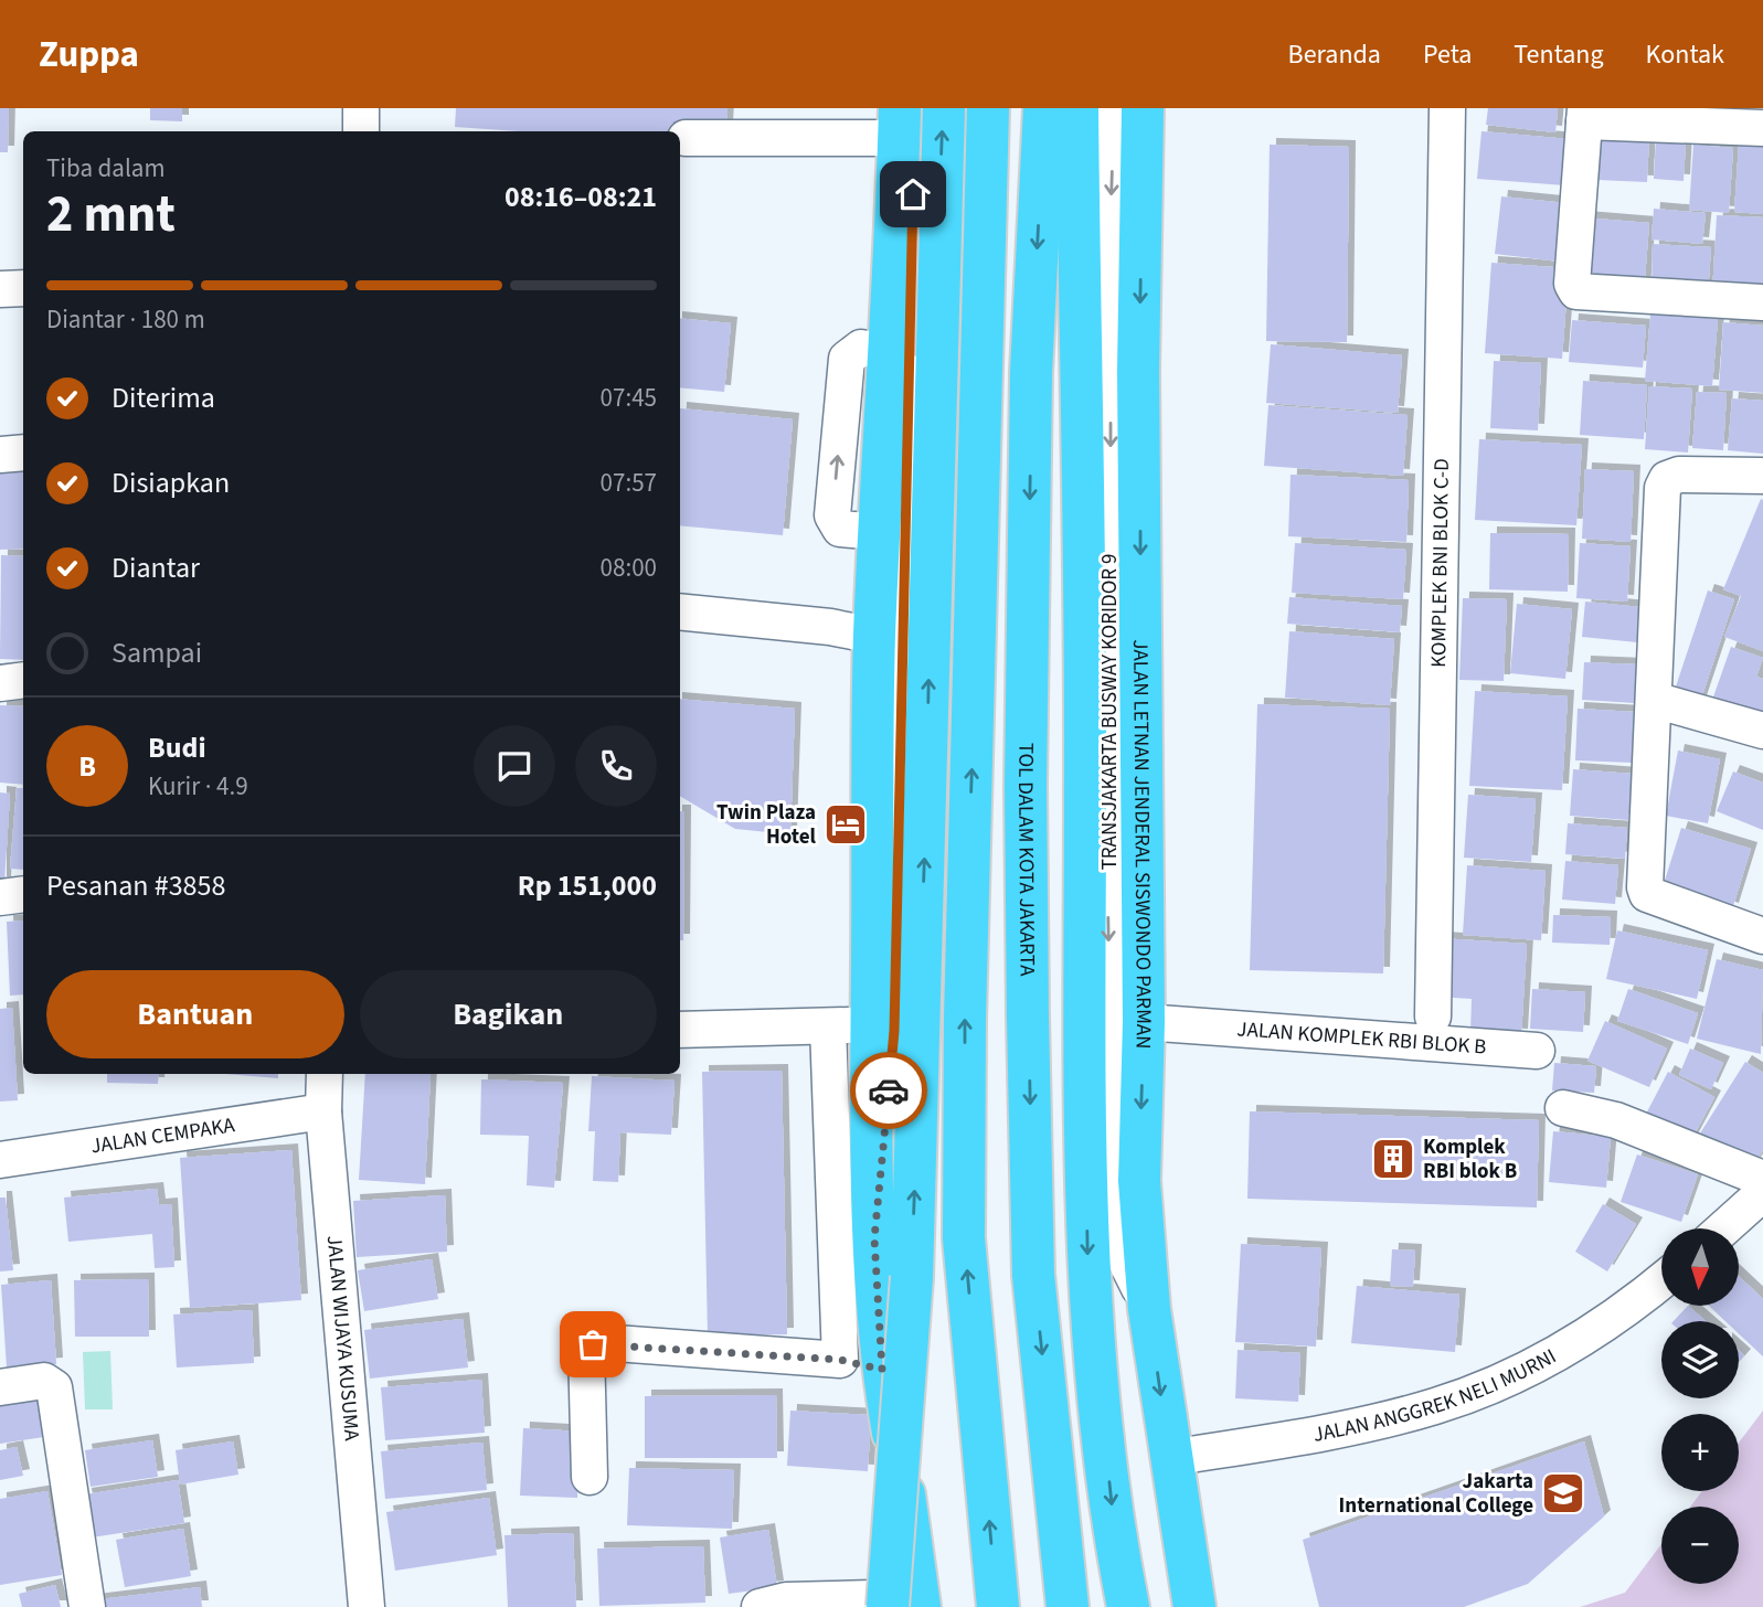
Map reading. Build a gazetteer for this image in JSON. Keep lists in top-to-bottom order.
{
  "streets": {
    "highway": ["JALAN LETNAN JENDERAL SISWONDO PARMAN", "TOL DALAM KOTA JAKARTA"],
    "street": [
      "KOMPLEK BNI BLOK C-D",
      "TRANSJAKARTA BUSWAY KORIDOR 9",
      "JALAN KOMPLEK RBI BLOK B",
      "JALAN CEMPAKA",
      "JALAN WIJAYA KUSUMA",
      "JALAN ANGGREK NELI MURNI"
    ]
  },
  "crossings": [
    ["TRANSJAKARTA BUSWAY KORIDOR 9", "JALAN LETNAN JENDERAL SISWONDO PARMAN"],
    ["JALAN LETNAN JENDERAL SISWONDO PARMAN", "JALAN KOMPLEK RBI BLOK B"],
    ["JALAN LETNAN JENDERAL SISWONDO PARMAN", "JALAN ANGGREK NELI MURNI"],
    ["JALAN CEMPAKA", "JALAN WIJAYA KUSUMA"]
  ],
  "places": {
    "hotel": ["Twin Plaza Hotel"],
    "building": ["Komplek RBI blok B"],
    "school or university": ["Jakarta International College"]
  },
  "north": "bottom",
  "page": {
    "header": "Zuppa",
    "nav": [
      "Beranda",
      "Peta",
      "Tentang",
      "Kontak"
    ],
    "heading": ["2 mnt", "Tiba dalam", "08:16–08:21"],
    "panel": [
      "Budi",
      "Kurir · 4.9",
      "Pesanan #3858",
      "Rp 151,000"
    ],
    "bar": "Diantar · 180 m",
    "list": [
      ["Diterima", "07:45"],
      ["Disiapkan", "07:57"],
      ["Diantar", "08:00"],
      "Sampai"
    ],
    "round": "B",
    "buttons": ["Bantuan", "Bagikan"],
    "map_buttons": ["+", "−"]
  }
}
